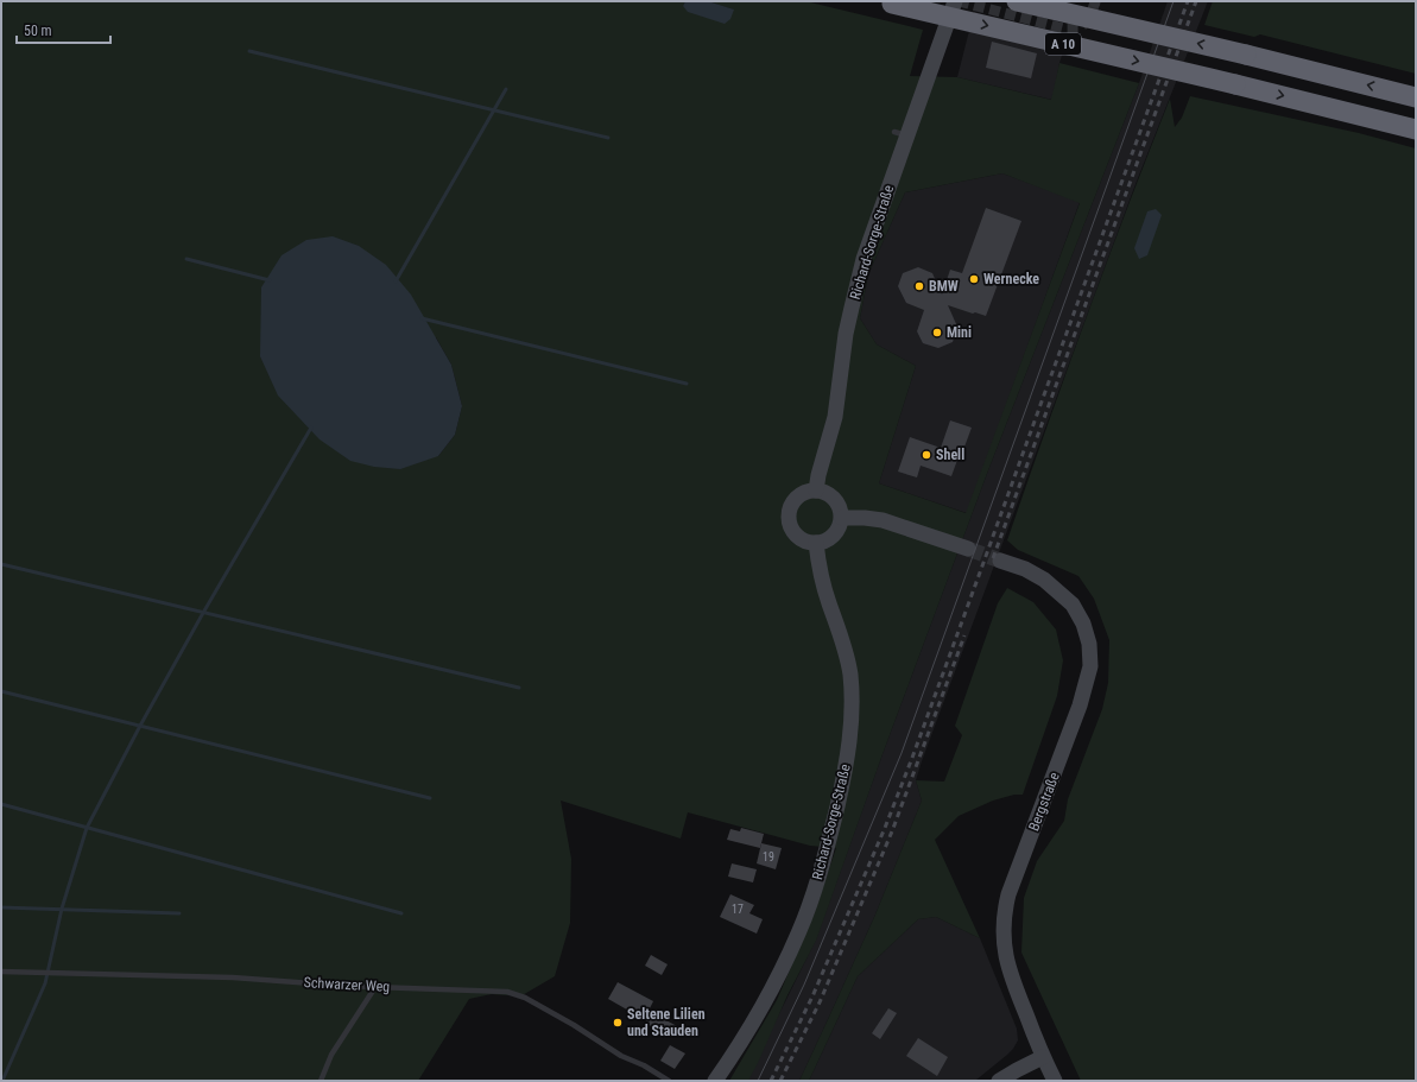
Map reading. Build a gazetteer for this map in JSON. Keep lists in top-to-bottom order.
{
  "streets": {
    "highway": ["A 10"],
    "main road": ["Richard-Sorge-Straße", "Bergstraße"],
    "lane": ["Schwarzer Weg"]
  },
  "places": [
    "Wernecke",
    "BMW",
    "Mini",
    "Shell",
    "Seltene Lilien und Stauden"
  ],
  "house_numbers": ["19", "17"],
  "scale_bar": "50 m"
}
